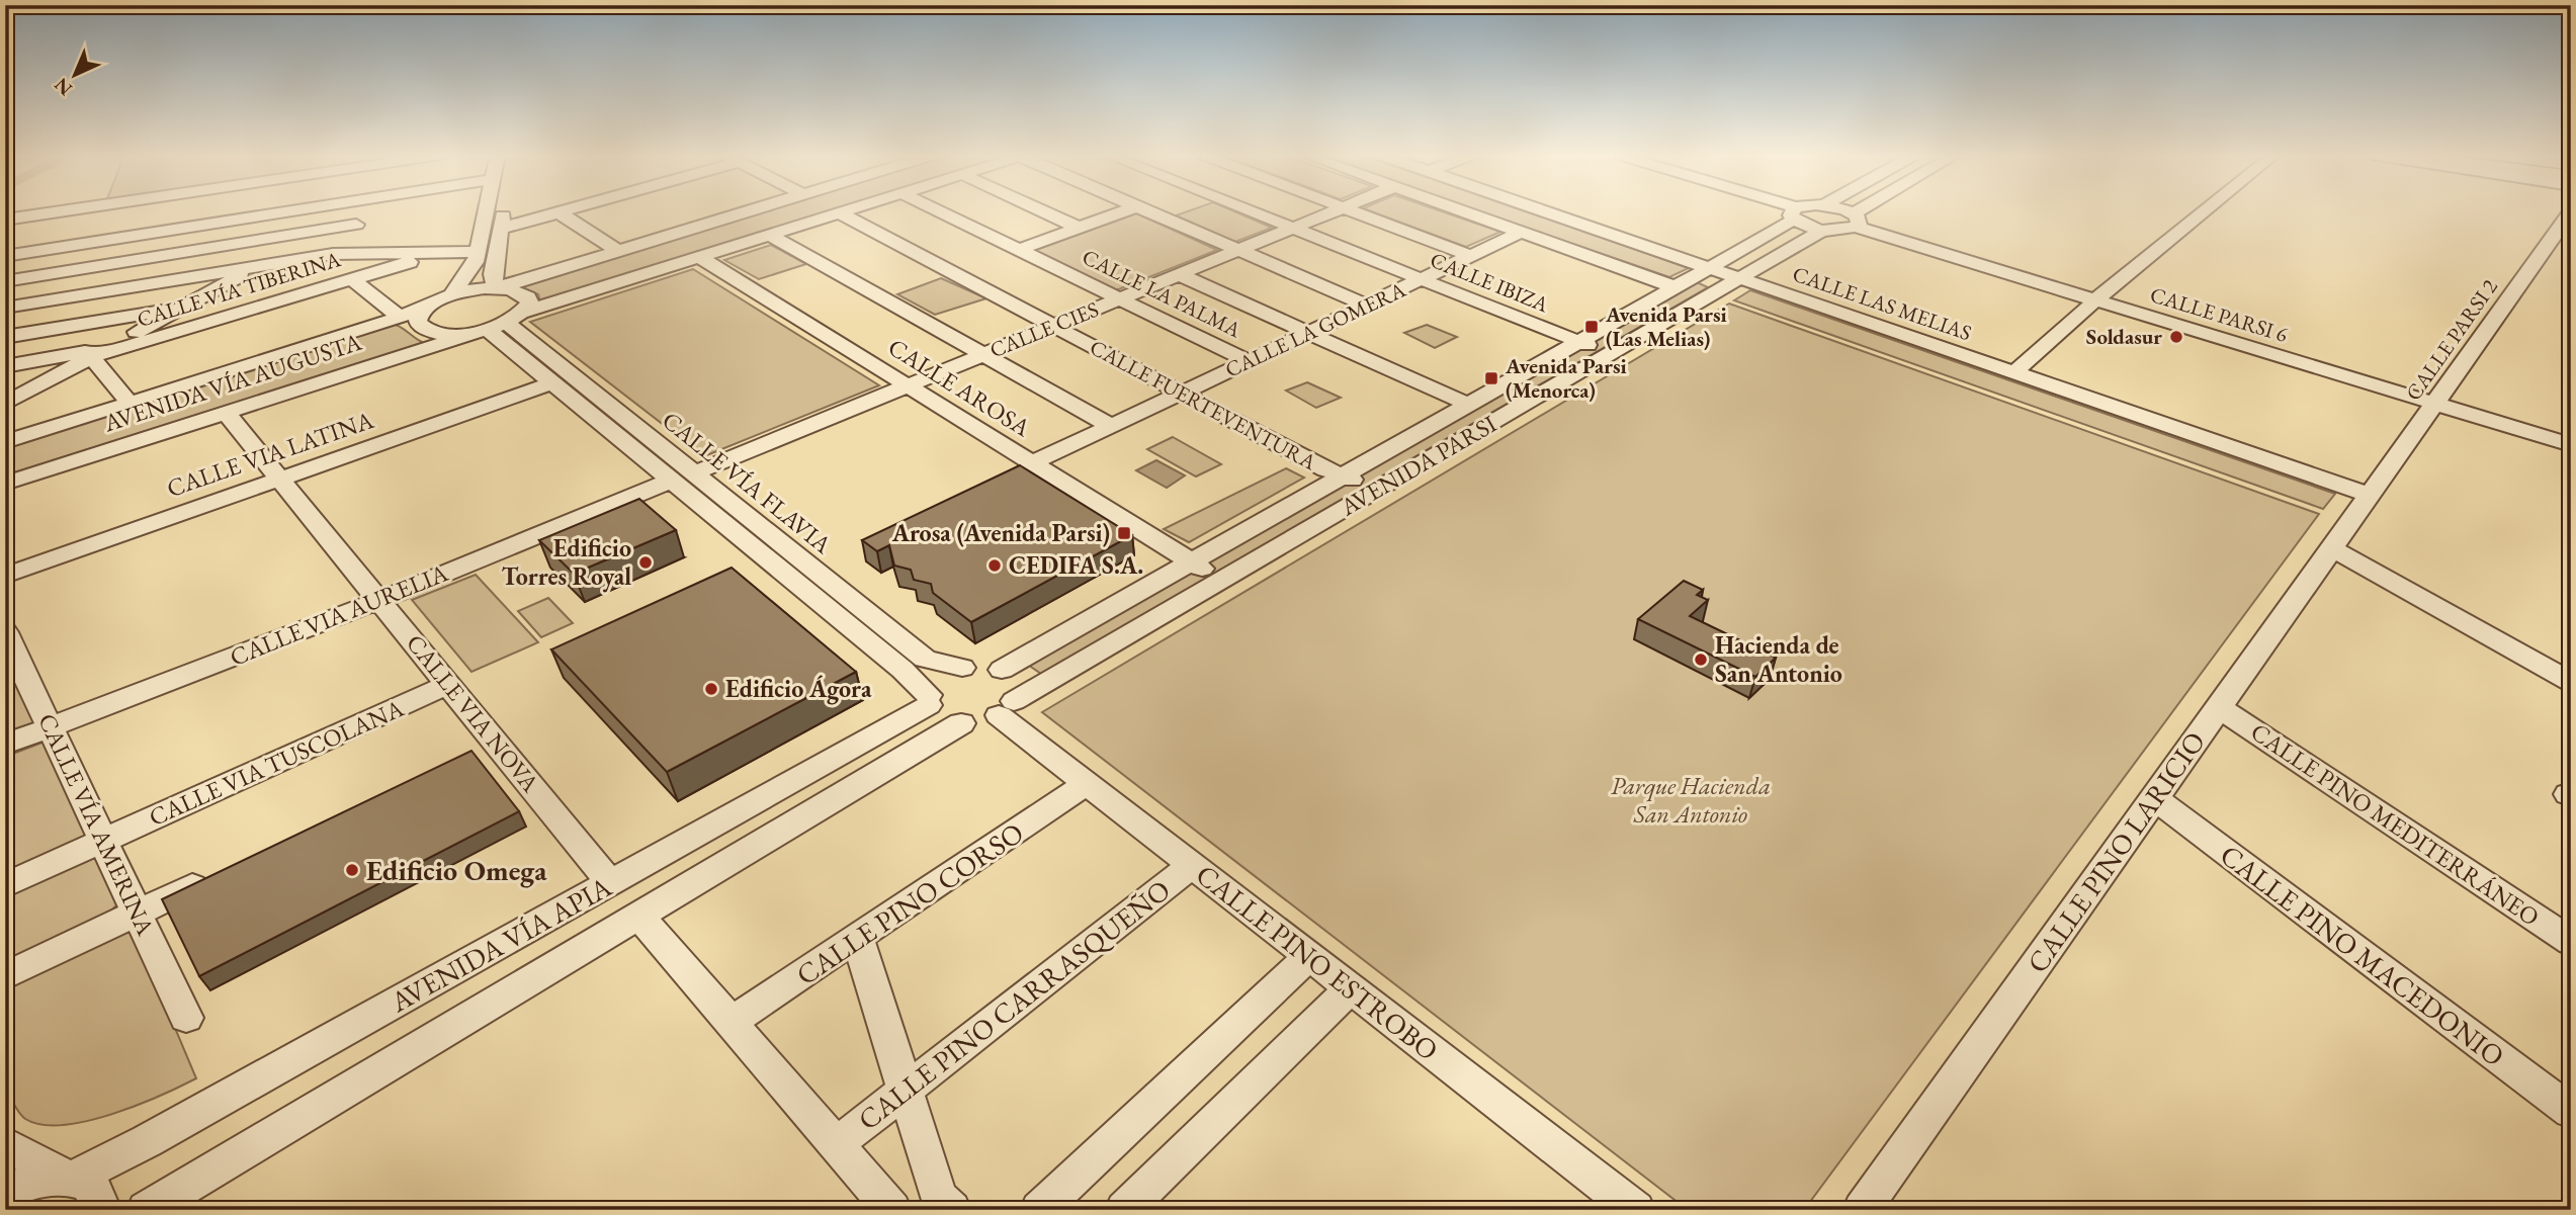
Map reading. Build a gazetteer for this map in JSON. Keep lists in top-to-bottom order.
{
  "streets": {
    "street": [
      "CALLE IBIZA",
      "CALLE VÍA TIBERINA",
      "CALLE LA PALMA",
      "CALLE LAS MELIAS",
      "CALLE PARSI 6",
      "CALLE CIES",
      "CALLE LA GOMERA",
      "CALLE PARSI 2",
      "AVENIDA VÍA AUGUSTA",
      "CALLE AROSA",
      "CALLE FUERTEVENTURA",
      "CALLE VIA LATINA",
      "AVENIDA PARSI",
      "CALLE VÍA FLAVIA",
      "CALLE VIA AURELIA",
      "CALLE VIA NOVA",
      "CALLE VIA TUSCOLANA",
      "CALLE VÍA AMERINA",
      "CALLE PINO MEDITERRÁNEO",
      "CALLE PINO LARICIO",
      "CALLE PINO CORSO",
      "AVENIDA VÍA APIA",
      "CALLE PINO MACEDONIO",
      "CALLE PINO ESTROBO",
      "CALLE PINO CARRASQUEÑO"
    ]
  },
  "crossings": [
    ["CALLE IBIZA", "CALLE CIES"],
    ["CALLE IBIZA", "CALLE LA GOMERA"],
    ["CALLE IBIZA", "AVENIDA PARSI"],
    ["CALLE LA PALMA", "CALLE CIES"],
    ["CALLE LA PALMA", "CALLE LA GOMERA"],
    ["CALLE LAS MELIAS", "CALLE PARSI 2"],
    ["CALLE LAS MELIAS", "AVENIDA PARSI"],
    ["CALLE LAS MELIAS", "CALLE PINO LARICIO"],
    ["CALLE PARSI 6", "CALLE PARSI 2"],
    ["CALLE CIES", "CALLE AROSA"],
    ["CALLE CIES", "CALLE FUERTEVENTURA"],
    ["CALLE CIES", "CALLE VÍA FLAVIA"],
    ["CALLE CIES", "CALLE VIA AURELIA"],
    ["CALLE LA GOMERA", "CALLE AROSA"],
    ["CALLE LA GOMERA", "CALLE FUERTEVENTURA"],
    ["CALLE PARSI 2", "CALLE PINO LARICIO"],
    ["AVENIDA VÍA AUGUSTA", "CALLE VÍA FLAVIA"],
    ["AVENIDA VÍA AUGUSTA", "CALLE VIA NOVA"],
    ["CALLE AROSA", "AVENIDA PARSI"],
    ["CALLE FUERTEVENTURA", "AVENIDA PARSI"],
    ["CALLE VIA LATINA", "CALLE VÍA FLAVIA"],
    ["CALLE VIA LATINA", "CALLE VIA NOVA"],
    ["AVENIDA PARSI", "CALLE VÍA FLAVIA"],
    ["AVENIDA PARSI", "AVENIDA VÍA APIA"],
    ["AVENIDA PARSI", "CALLE PINO ESTROBO"],
    ["CALLE VÍA FLAVIA", "CALLE VIA AURELIA"],
    ["CALLE VÍA FLAVIA", "AVENIDA VÍA APIA"],
    ["CALLE VÍA FLAVIA", "CALLE PINO ESTROBO"],
    ["CALLE VIA AURELIA", "CALLE VIA NOVA"],
    ["CALLE VIA AURELIA", "CALLE VÍA AMERINA"],
    ["CALLE VIA NOVA", "CALLE VIA TUSCOLANA"],
    ["CALLE VIA NOVA", "AVENIDA VÍA APIA"],
    ["CALLE VIA TUSCOLANA", "CALLE VÍA AMERINA"],
    ["CALLE PINO MEDITERRÁNEO", "CALLE PINO LARICIO"],
    ["CALLE PINO LARICIO", "CALLE PINO MACEDONIO"],
    ["CALLE PINO CORSO", "CALLE PINO ESTROBO"],
    ["AVENIDA VÍA APIA", "CALLE PINO ESTROBO"],
    ["CALLE PINO ESTROBO", "CALLE PINO CARRASQUEÑO"]
  ],
  "parks": ["Parque Hacienda San Antonio"],
  "places": {
    "transit": ["Avenida Parsi (Las Melias)", "Avenida Parsi (Menorca)", "Arosa (Avenida Parsi)"],
    "other": [
      "Soldasur",
      "Edificio Torres Royal",
      "CEDIFA S.A.",
      "Hacienda de San Antonio",
      "Edificio Ágora",
      "Edificio Omega"
    ]
  },
  "north": "bottom left"
}
